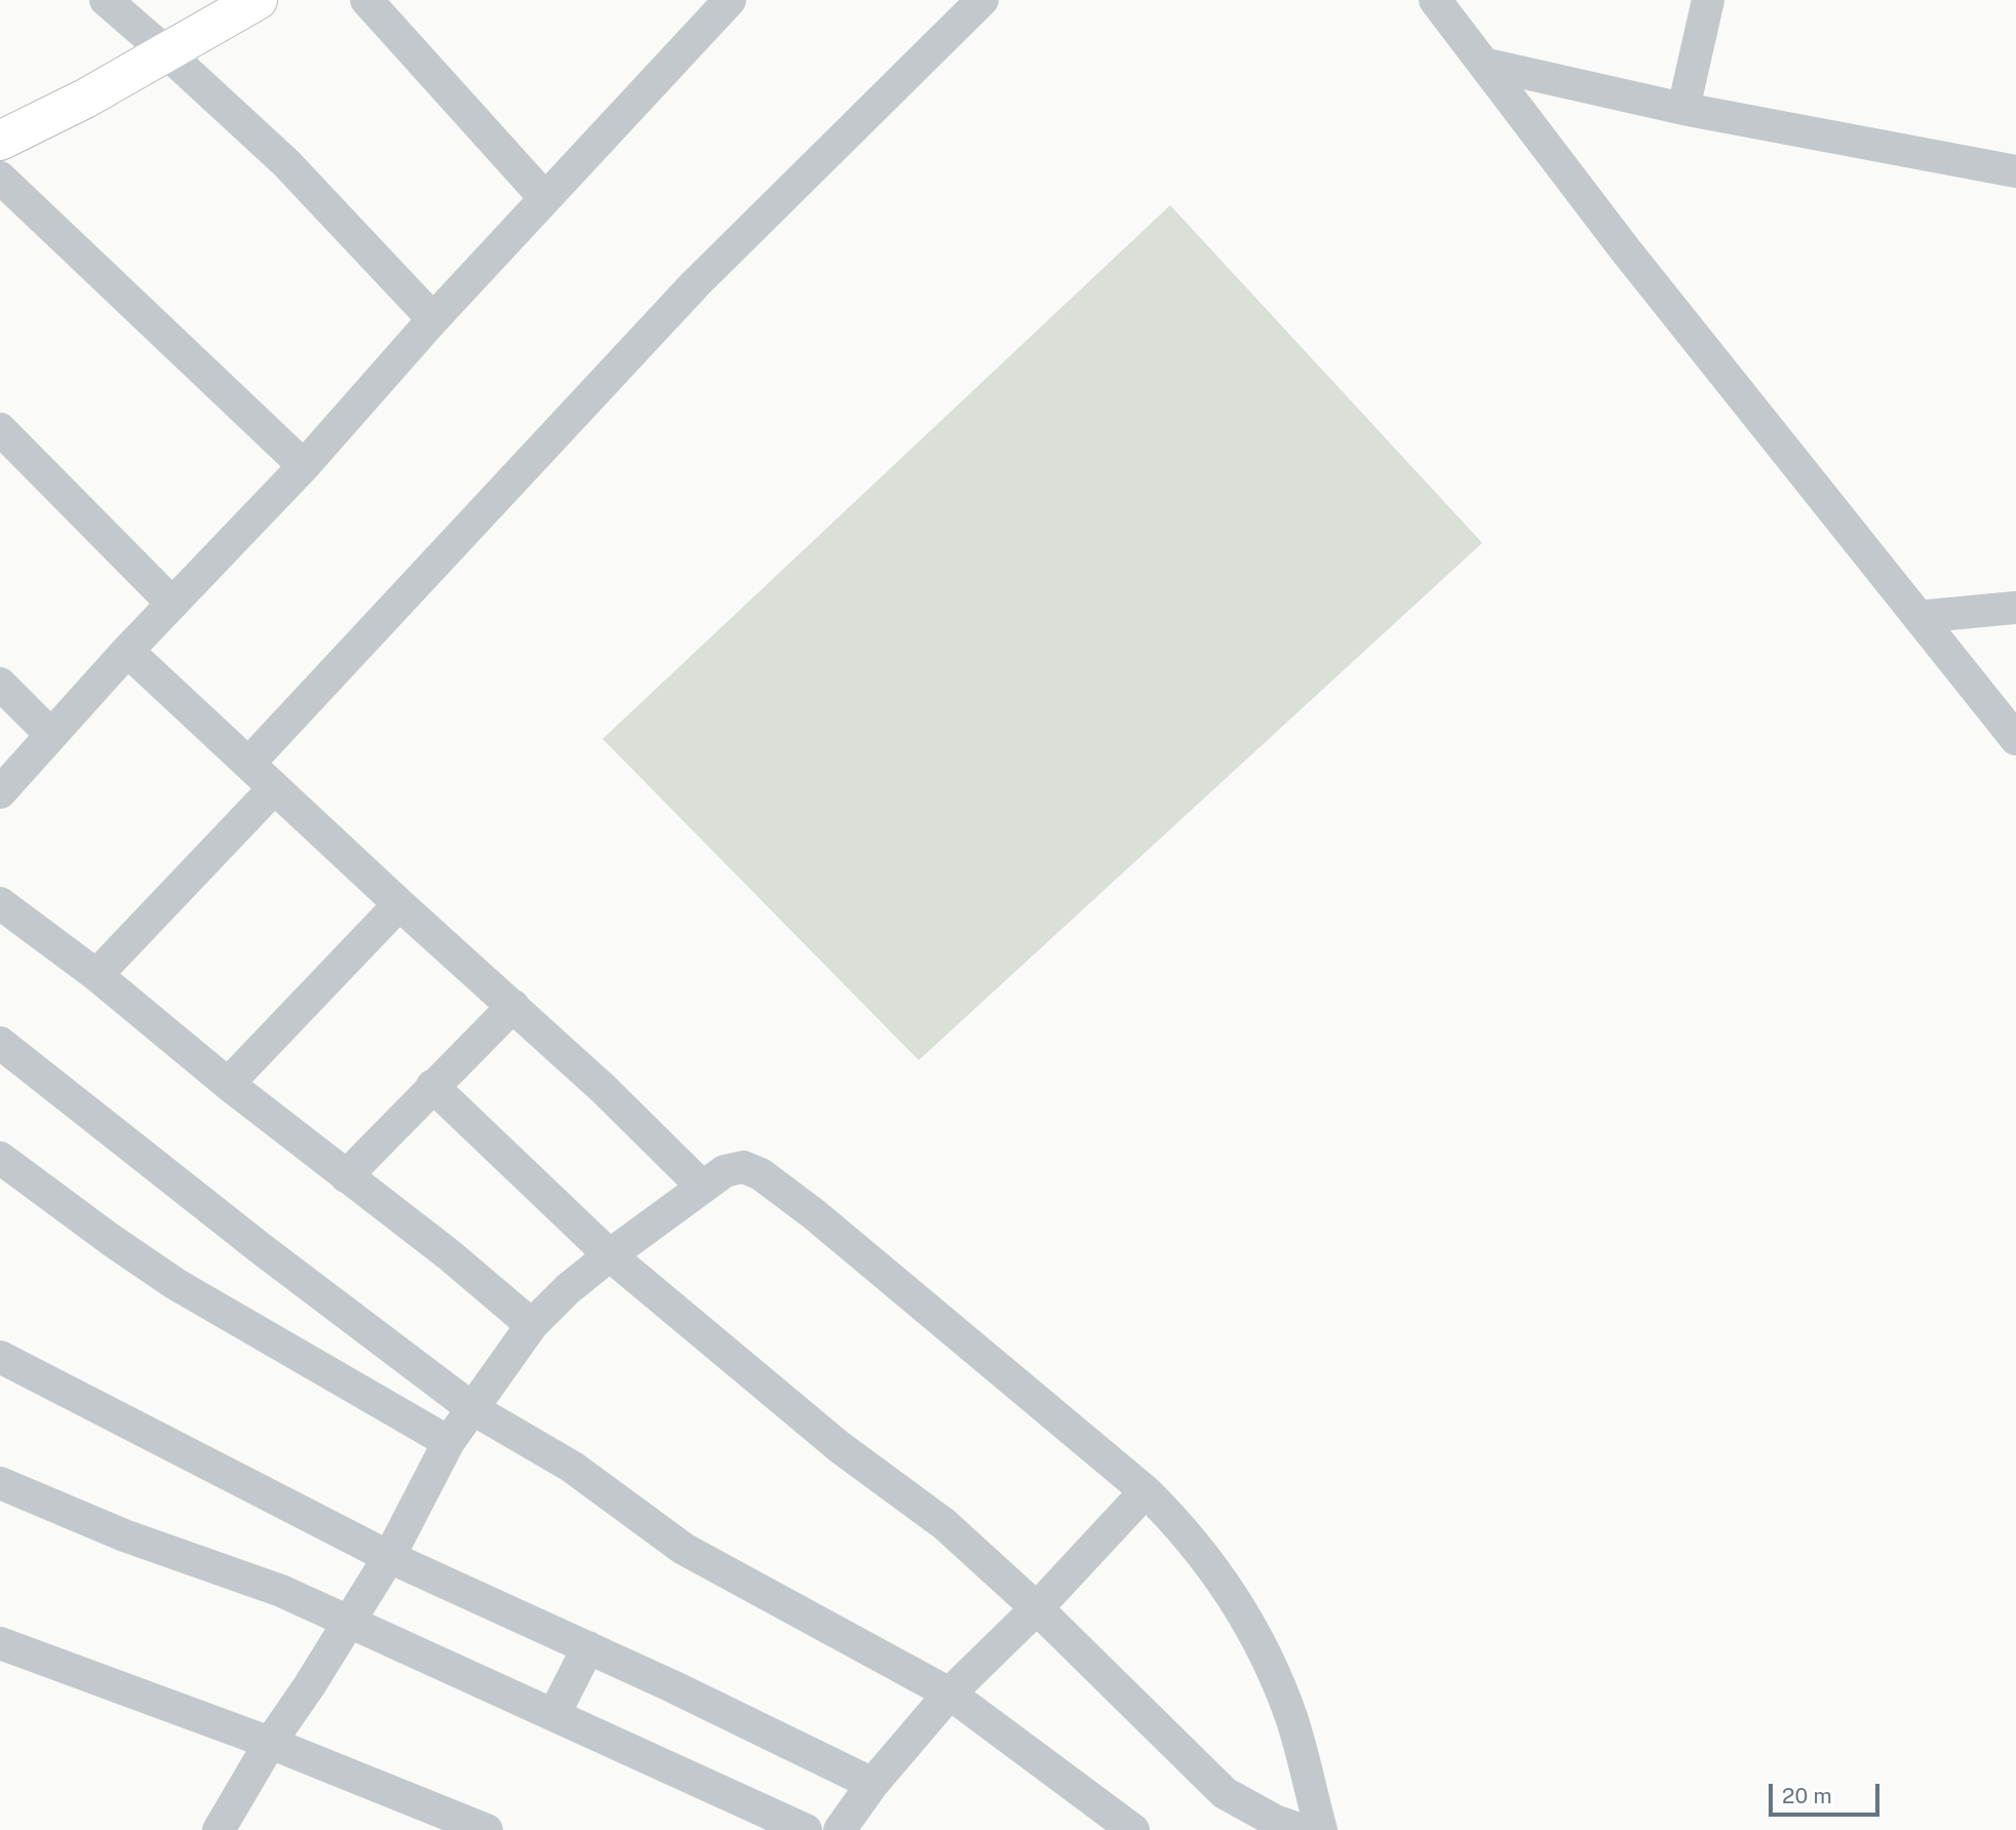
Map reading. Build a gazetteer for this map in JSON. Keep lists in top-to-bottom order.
{
  "scale_bar": "20 m"
}
